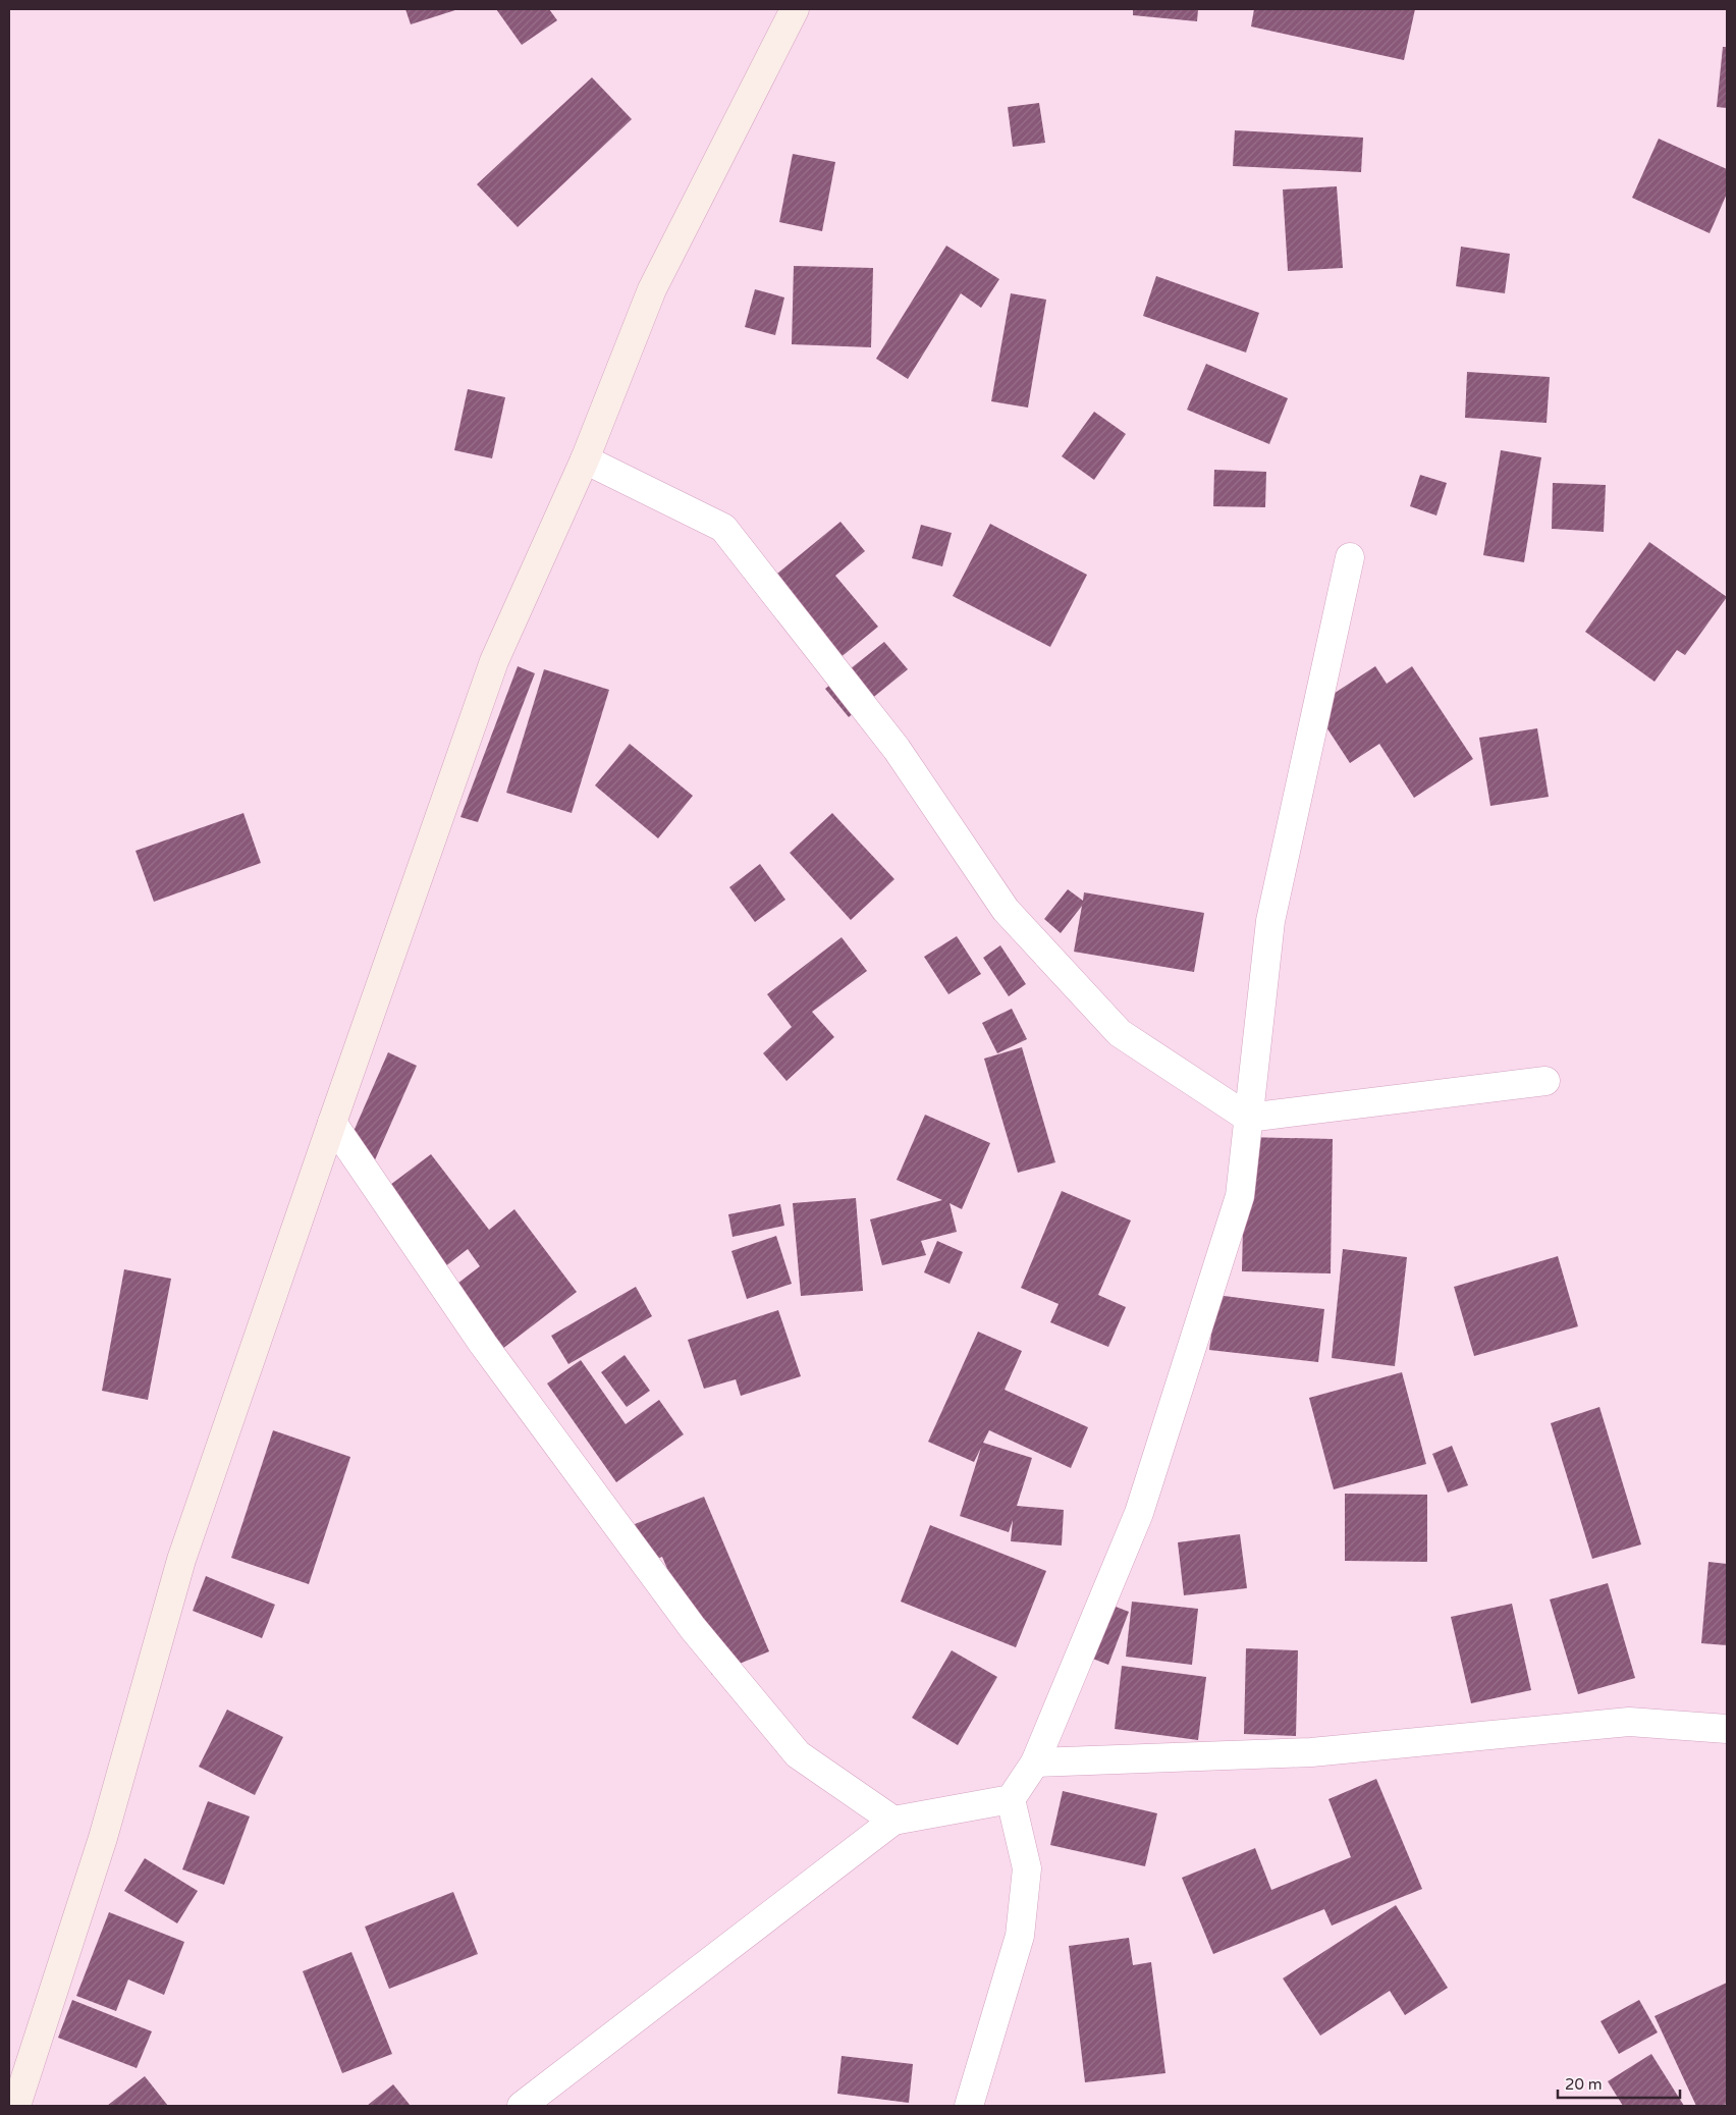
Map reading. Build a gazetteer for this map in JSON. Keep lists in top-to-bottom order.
{
  "scale_bar": "20 m"
}
